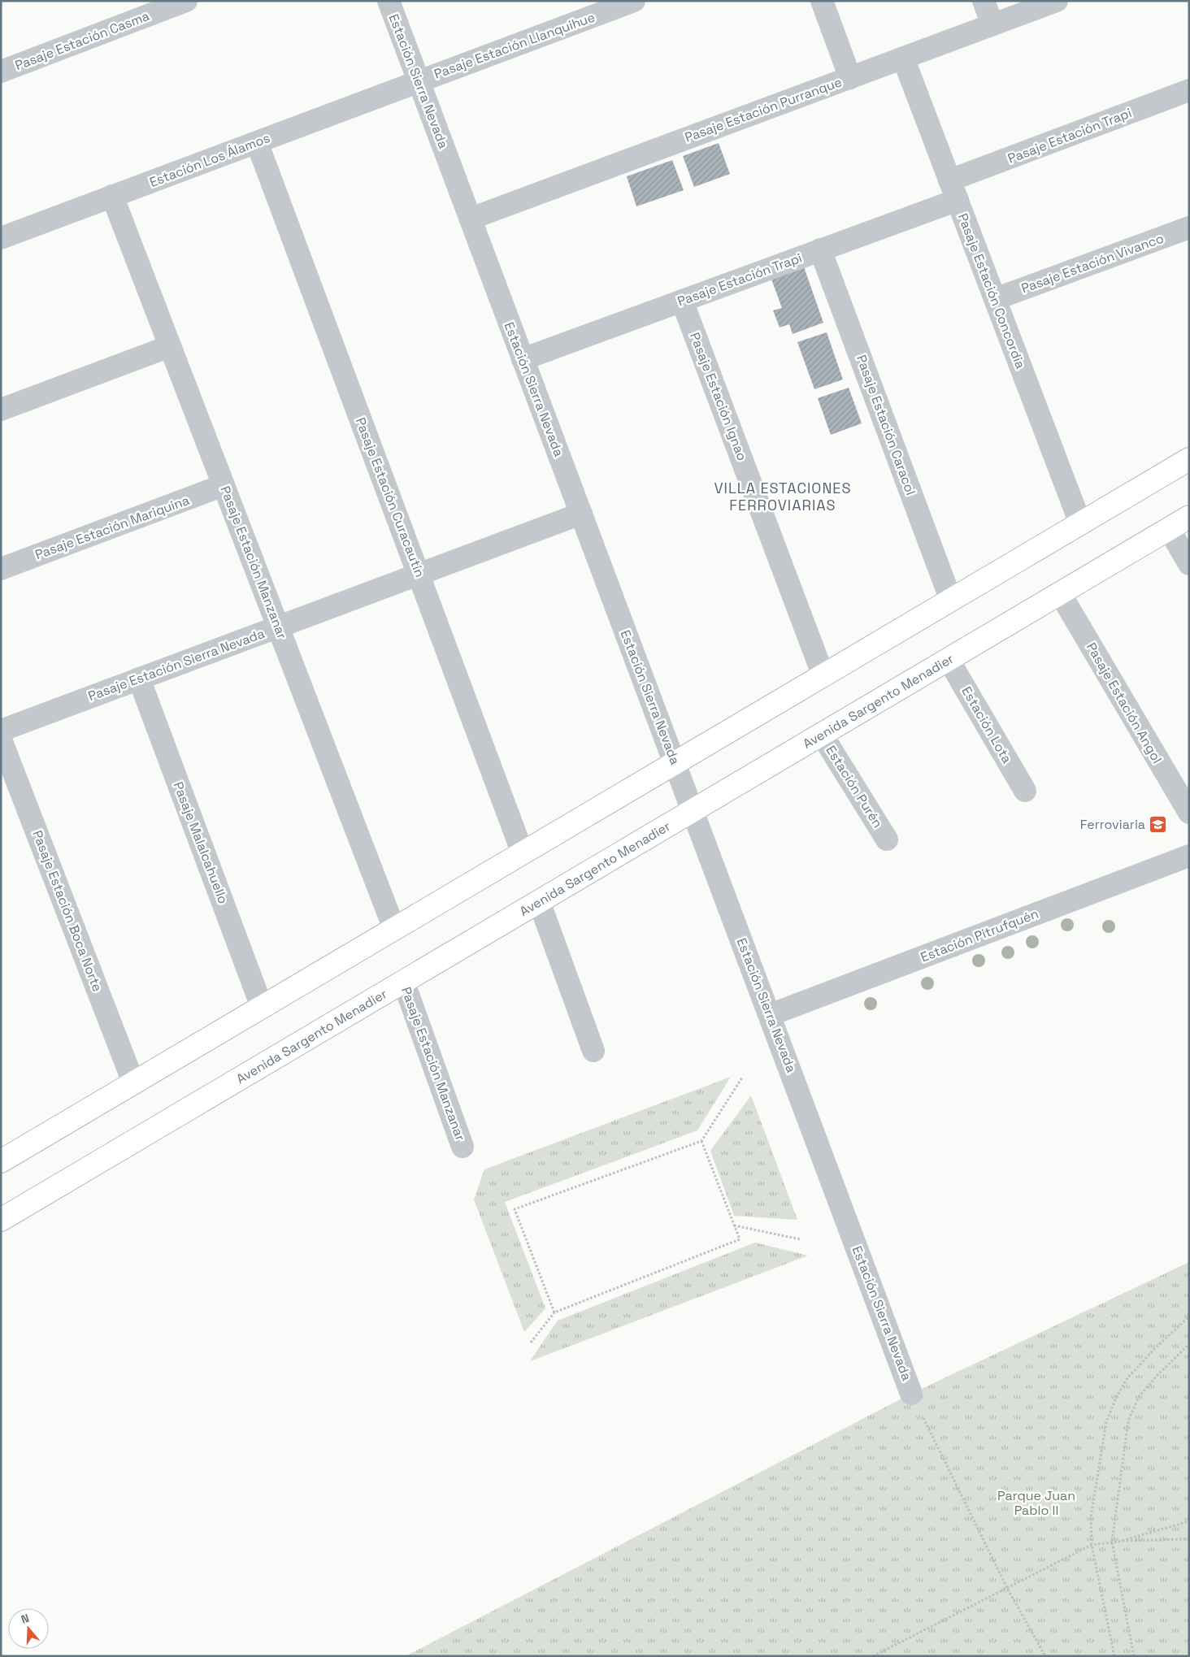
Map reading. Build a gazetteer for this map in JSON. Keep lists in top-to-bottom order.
{
  "streets": {
    "street": [
      "Pasaje Estación Casma",
      "Pasaje Estación Llanquihue",
      "Estación Sierra Nevada",
      "Pasaje Estación Purranque",
      "Pasaje Estación Trapi",
      "Estación Los Álamos",
      "Pasaje Estación Vivanco",
      "Pasaje Estación Concordia",
      "Pasaje Estación Ignao",
      "Pasaje Estación Caracol",
      "Pasaje Estación Curacautín",
      "Pasaje Estación Mariquina",
      "Pasaje Estación Manzanar",
      "Pasaje Estación Sierra Nevada",
      "Avenida Sargento Menadier",
      "Pasaje Estación Angol",
      "Estación Lota",
      "Estación Purén",
      "Pasaje Malalcahuello",
      "Pasaje Estación Boca Norte",
      "Estación Pitrufquén"
    ]
  },
  "crossings": [
    ["Pasaje Estación Llanquihue", "Estación Sierra Nevada"],
    ["Pasaje Estación Llanquihue", "Estación Los Álamos"],
    ["Estación Sierra Nevada", "Pasaje Estación Purranque"],
    ["Estación Sierra Nevada", "Pasaje Estación Trapi"],
    ["Estación Sierra Nevada", "Estación Los Álamos"],
    ["Estación Sierra Nevada", "Pasaje Estación Sierra Nevada"],
    ["Estación Sierra Nevada", "Avenida Sargento Menadier"],
    ["Estación Sierra Nevada", "Estación Pitrufquén"],
    ["Pasaje Estación Purranque", "Pasaje Estación Concordia"],
    ["Pasaje Estación Trapi", "Pasaje Estación Concordia"],
    ["Pasaje Estación Trapi", "Pasaje Estación Ignao"],
    ["Pasaje Estación Trapi", "Pasaje Estación Caracol"],
    ["Estación Los Álamos", "Pasaje Estación Curacautín"],
    ["Estación Los Álamos", "Pasaje Estación Manzanar"],
    ["Pasaje Estación Vivanco", "Pasaje Estación Concordia"],
    ["Pasaje Estación Curacautín", "Pasaje Estación Sierra Nevada"],
    ["Pasaje Estación Mariquina", "Pasaje Estación Manzanar"],
    ["Pasaje Estación Manzanar", "Pasaje Estación Sierra Nevada"],
    ["Pasaje Estación Manzanar", "Avenida Sargento Menadier"],
    ["Pasaje Estación Sierra Nevada", "Pasaje Malalcahuello"],
    ["Avenida Sargento Menadier", "Pasaje Estación Angol"],
    ["Avenida Sargento Menadier", "Estación Lota"],
    ["Avenida Sargento Menadier", "Estación Purén"]
  ],
  "districts": ["VILLA ESTACIONES FERROVIARIAS"],
  "parks": ["Parque Juan Pablo II"],
  "places": {
    "school or university": ["Ferroviaria"]
  },
  "north": "top"
}
